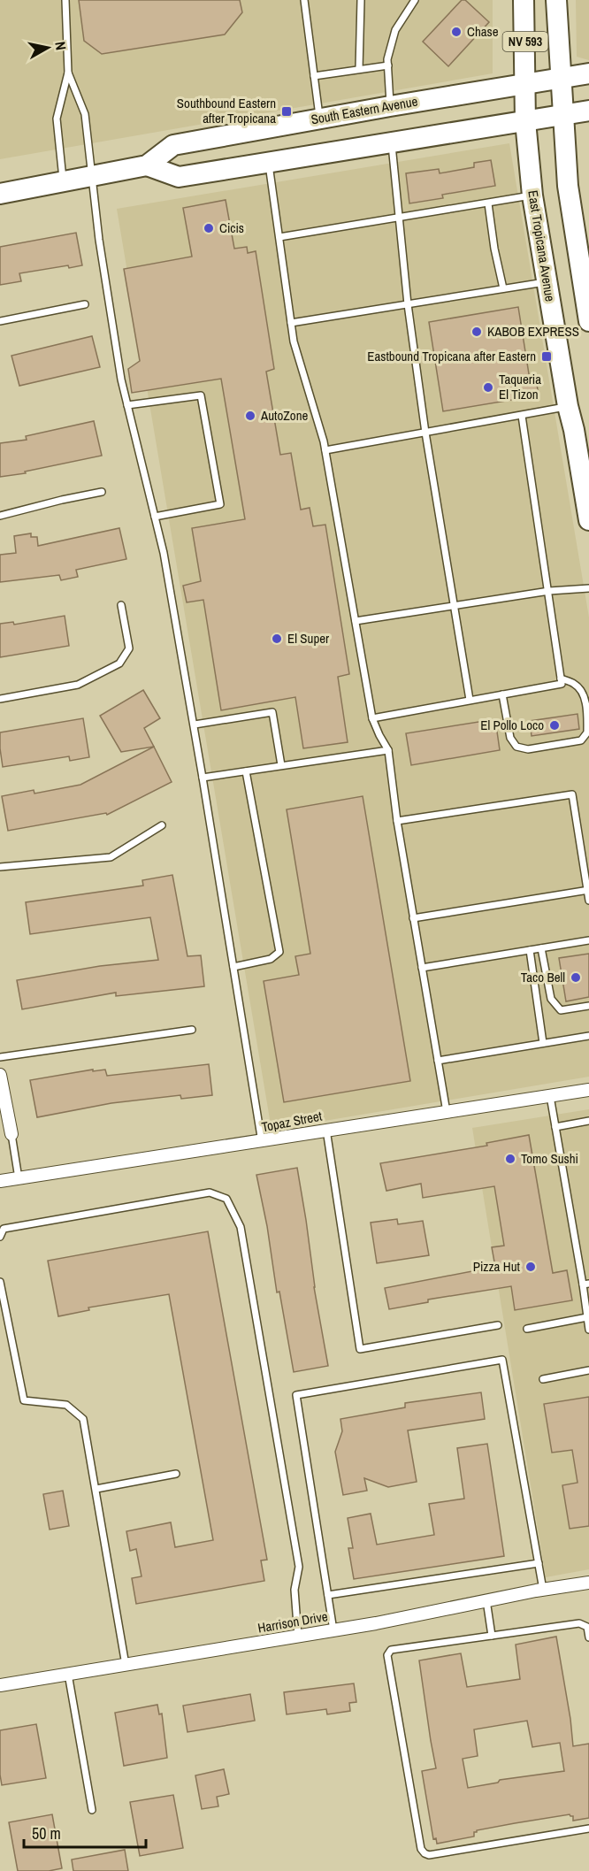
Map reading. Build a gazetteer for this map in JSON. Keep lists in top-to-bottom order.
{
  "streets": {
    "main road": ["NV 593", "South Eastern Avenue", "East Tropicana Avenue"],
    "street": ["Topaz Street", "Harrison Drive"]
  },
  "crossings": [
    ["NV 593", "South Eastern Avenue"],
    ["South Eastern Avenue", "East Tropicana Avenue"]
  ],
  "places": {
    "other": [
      "Chase",
      "Cicis",
      "KABOB EXPRESS",
      "Taqueria El Tizon",
      "AutoZone",
      "El Super",
      "El Pollo Loco",
      "Taco Bell",
      "Tomo Sushi",
      "Pizza Hut"
    ],
    "transit": ["Southbound Eastern after Tropicana", "Eastbound Tropicana after Eastern"]
  },
  "scale_bar": "50 m",
  "north": "right"
}
